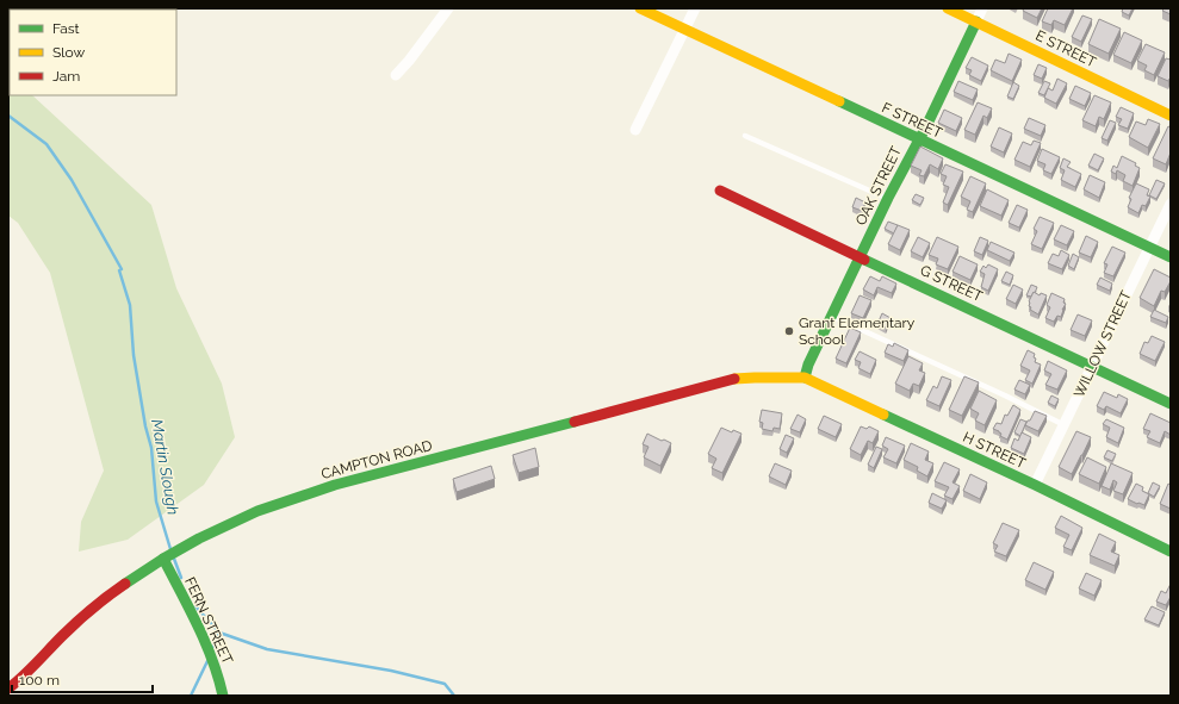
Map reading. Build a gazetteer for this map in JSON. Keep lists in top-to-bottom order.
{
  "streets": {
    "main road": [
      "E STREET",
      "F STREET",
      "OAK STREET",
      "G STREET",
      "H STREET",
      "CAMPTON ROAD",
      "FERN STREET"
    ],
    "street": ["WILLOW STREET"]
  },
  "crossings": [
    ["E STREET", "OAK STREET"],
    ["F STREET", "OAK STREET"],
    ["F STREET", "WILLOW STREET"],
    ["OAK STREET", "G STREET"],
    ["OAK STREET", "H STREET"],
    ["OAK STREET", "CAMPTON ROAD"],
    ["G STREET", "WILLOW STREET"],
    ["WILLOW STREET", "H STREET"],
    ["H STREET", "CAMPTON ROAD"],
    ["CAMPTON ROAD", "FERN STREET"]
  ],
  "water": ["Martin Slough"],
  "places": ["Grant Elementary School"],
  "legend": ["Fast", "Slow", "Jam"],
  "scale_bar": "100 m"
}
